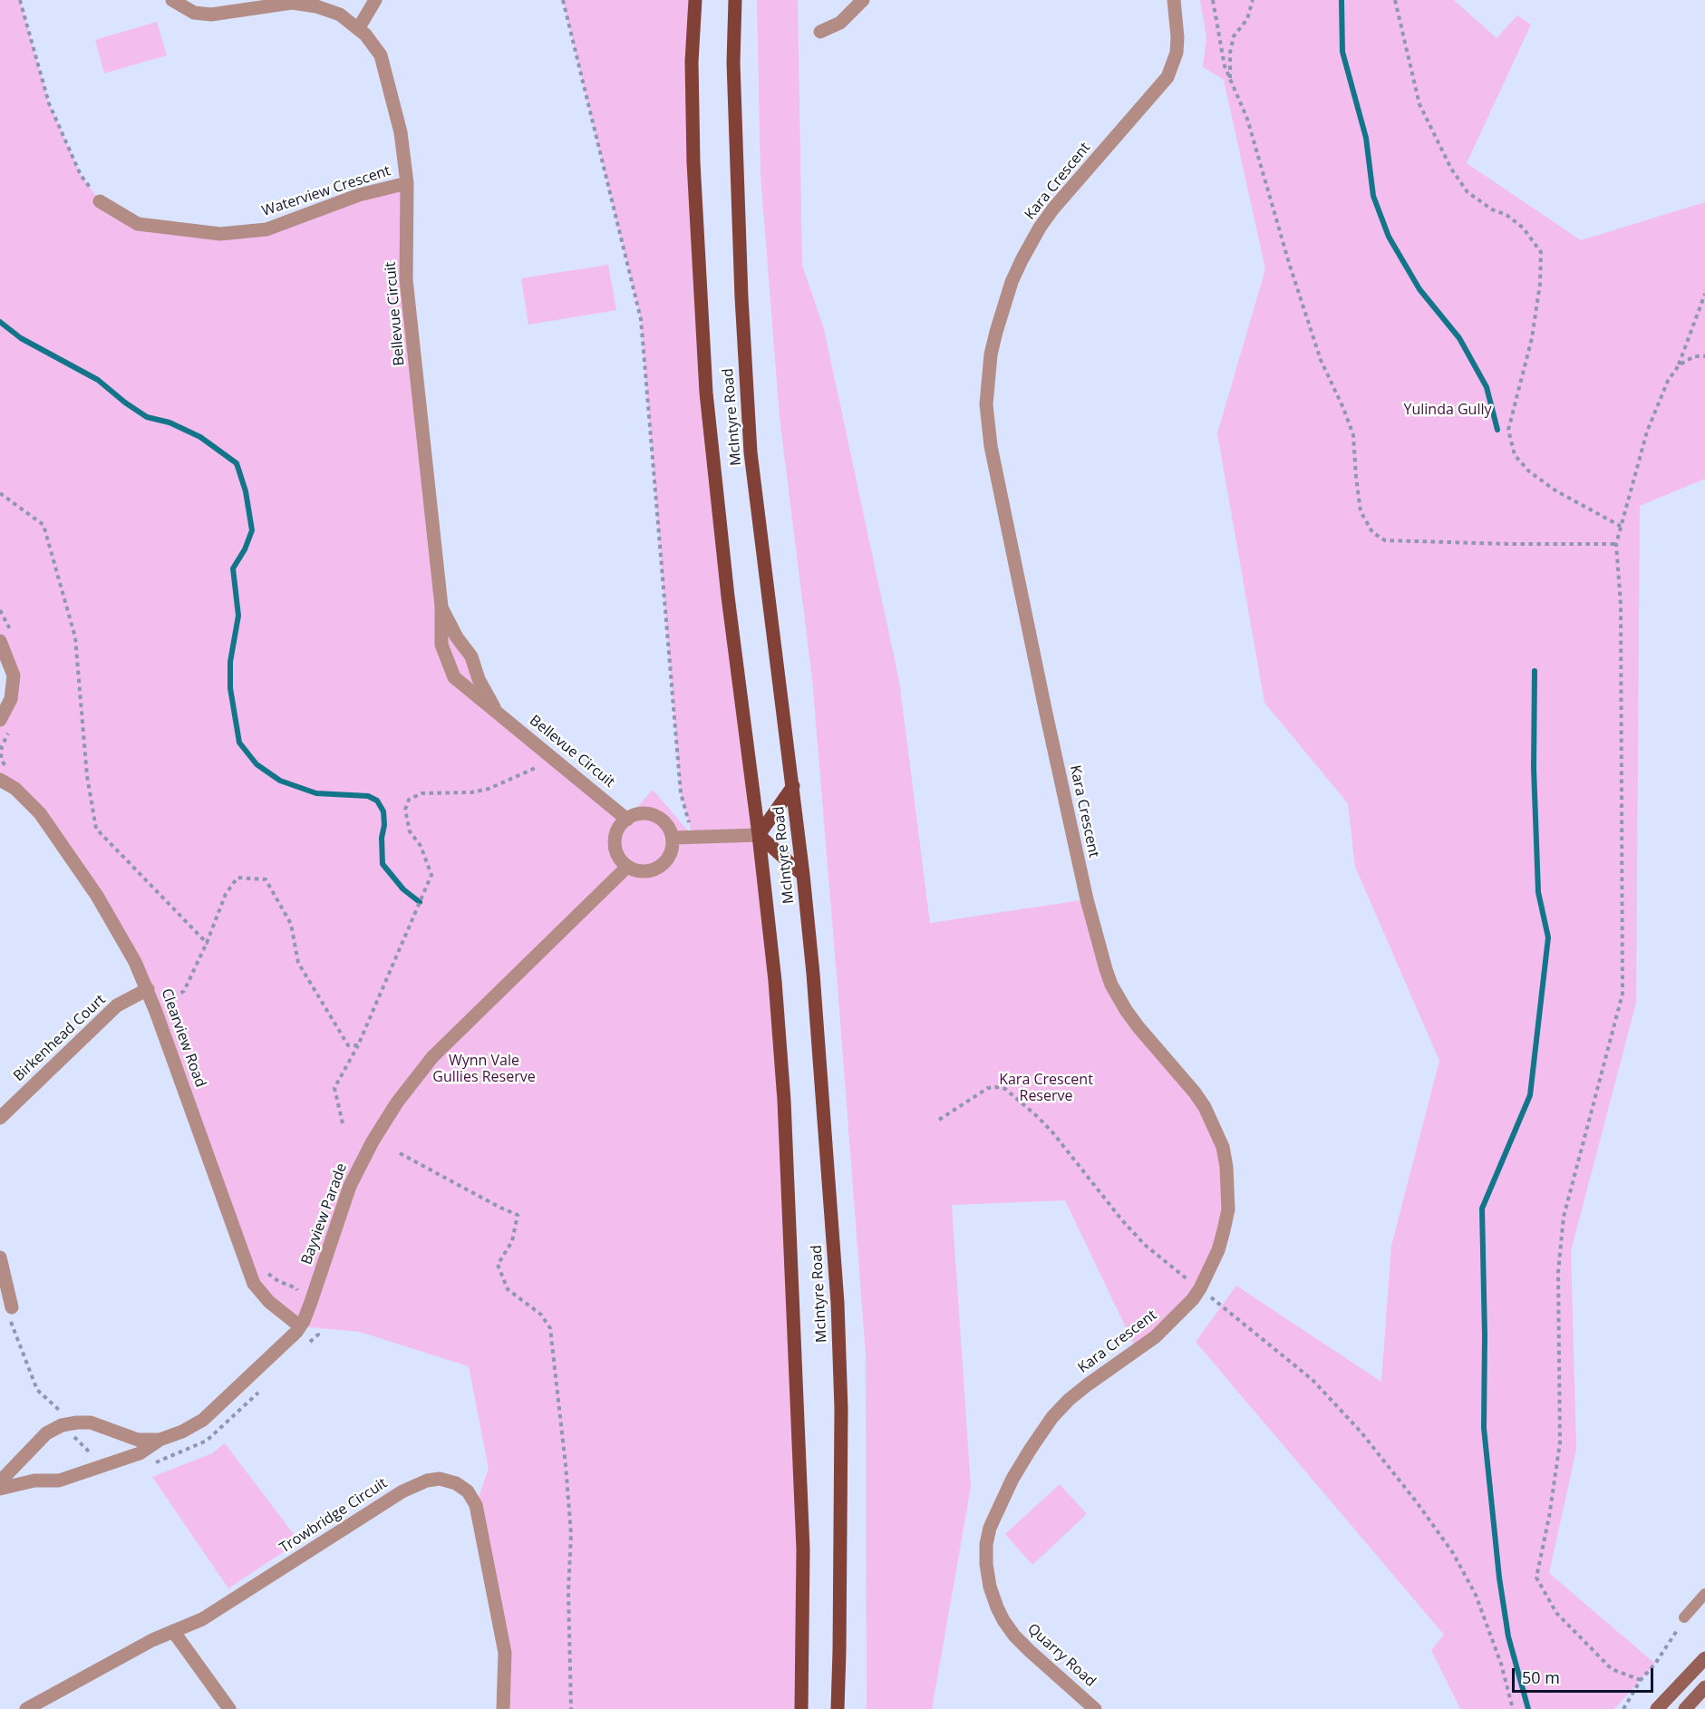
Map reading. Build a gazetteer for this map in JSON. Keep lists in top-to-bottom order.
{
  "streets": {
    "main road": ["McIntyre Road"],
    "street": [
      "Kara Crescent",
      "Waterview Crescent",
      "Bellevue Circuit",
      "Birkenhead Court",
      "Clearview Road",
      "Bayview Parade",
      "Trowbridge Circuit",
      "Quarry Road"
    ]
  },
  "crossings": [
    ["Kara Crescent", "Quarry Road"],
    ["Waterview Crescent", "Bellevue Circuit"],
    ["Bellevue Circuit", "Bayview Parade"],
    ["Birkenhead Court", "Clearview Road"],
    ["Clearview Road", "Bayview Parade"]
  ],
  "parks": ["Yulinda Gully", "Wynn Vale Gullies Reserve", "Kara Crescent Reserve"],
  "scale_bar": "50 m"
}
